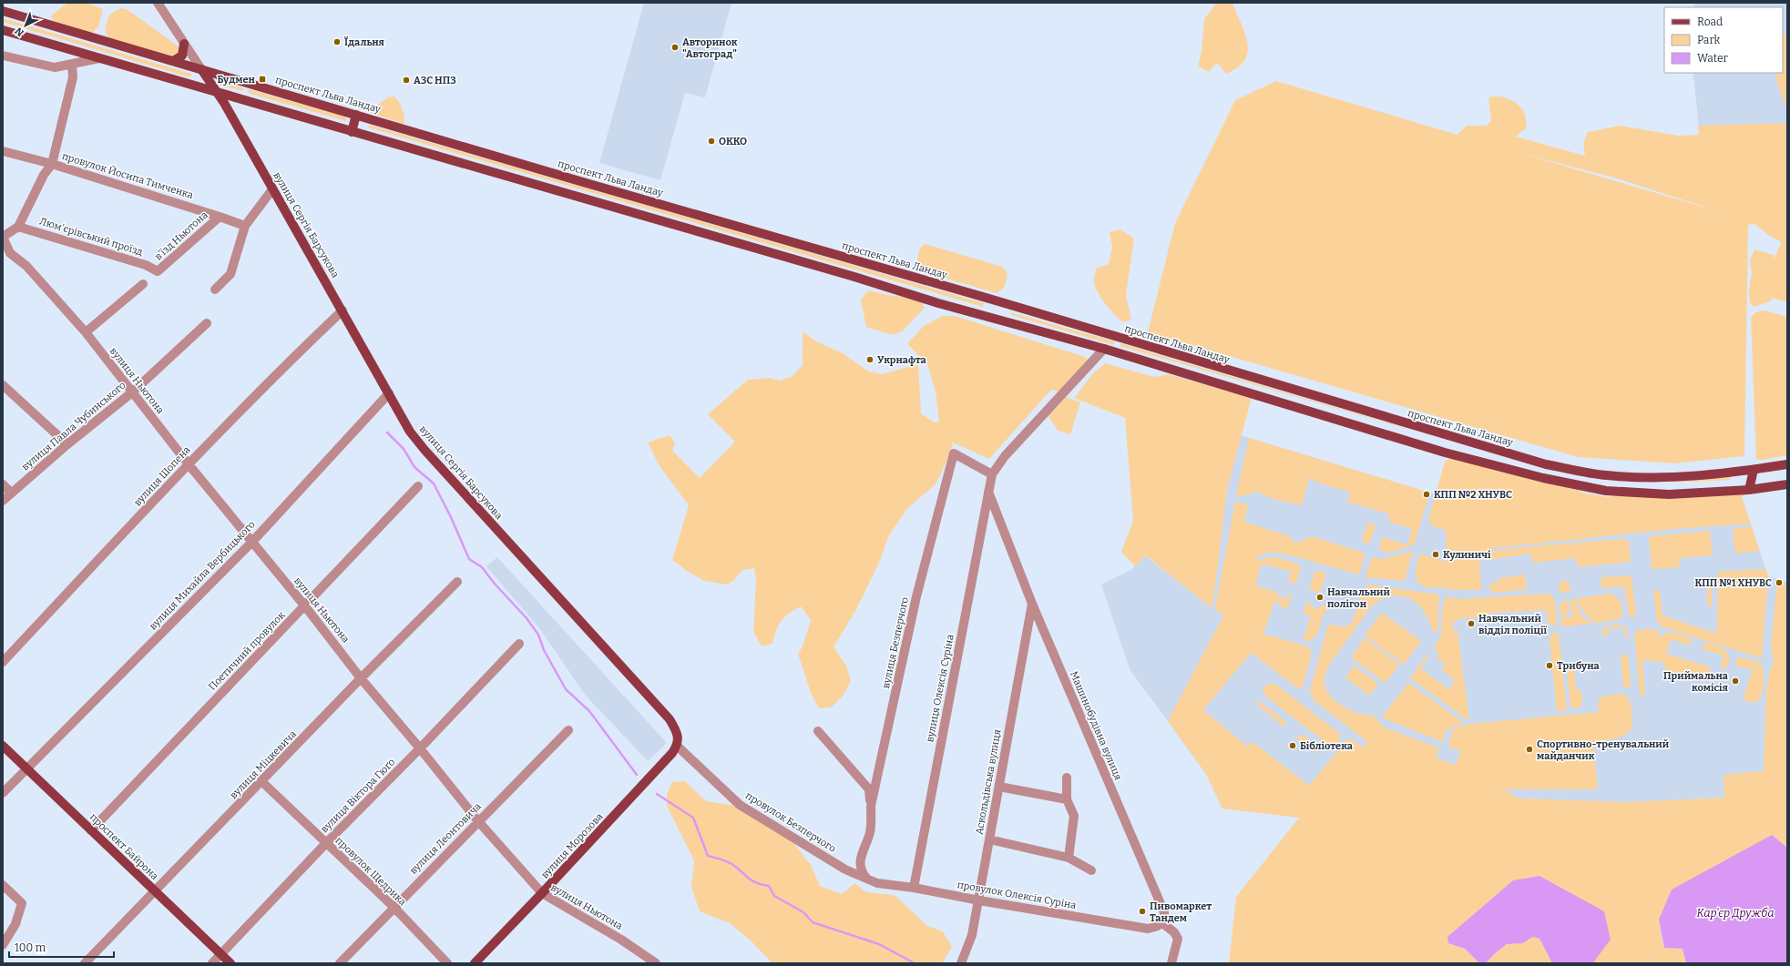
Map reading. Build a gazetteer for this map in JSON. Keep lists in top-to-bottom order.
{
  "streets": {
    "main road": [
      "проспект Льва Ландау",
      "вулиця Сергія Барсукова",
      "вулиця Морозова",
      "проспект Байрона"
    ],
    "street": [
      "провулок Йосипа Тимченка",
      "в’їзд Ньютона",
      "Люм'єрівський проїзд",
      "вулиця Ньютона",
      "вулиця Павла Чубинського",
      "вулиця Шопена",
      "вулиця Михайла Вербицького",
      "вулиця Безперчого",
      "Поетичний провулок",
      "вулиця Олексія Суріна",
      "Машинобудівна вулиця",
      "вулиця Міцкевича",
      "Аскольдівська вулиця",
      "вулиця Віктора Гюґо",
      "провулок Безперчого",
      "вулиця Леонтовича",
      "провулок Щедрика",
      "провулок Олексія Суріна"
    ]
  },
  "crossings": [
    ["проспект Льва Ландау", "вулиця Сергія Барсукова"],
    ["провулок Йосипа Тимченка", "в’їзд Ньютона"],
    ["вулиця Сергія Барсукова", "вулиця Шопена"],
    ["вулиця Сергія Барсукова", "вулиця Михайла Вербицького"],
    ["вулиця Сергія Барсукова", "провулок Безперчого"],
    ["вулиця Сергія Барсукова", "вулиця Морозова"],
    ["в’їзд Ньютона", "Люм'єрівський проїзд"],
    ["вулиця Ньютона", "вулиця Павла Чубинського"],
    ["вулиця Ньютона", "вулиця Шопена"],
    ["вулиця Ньютона", "вулиця Михайла Вербицького"],
    ["вулиця Ньютона", "Поетичний провулок"],
    ["вулиця Ньютона", "вулиця Міцкевича"],
    ["вулиця Ньютона", "вулиця Віктора Гюґо"],
    ["вулиця Ньютона", "вулиця Леонтовича"],
    ["вулиця Ньютона", "вулиця Морозова"],
    ["вулиця Михайла Вербицького", "проспект Байрона"],
    ["вулиця Безперчого", "вулиця Олексія Суріна"],
    ["вулиця Безперчого", "провулок Безперчого"],
    ["вулиця Безперчого", "провулок Олексія Суріна"],
    ["Поетичний провулок", "проспект Байрона"],
    ["вулиця Олексія Суріна", "Машинобудівна вулиця"],
    ["вулиця Олексія Суріна", "провулок Олексія Суріна"],
    ["Машинобудівна вулиця", "Аскольдівська вулиця"],
    ["Машинобудівна вулиця", "провулок Олексія Суріна"],
    ["вулиця Міцкевича", "проспект Байрона"],
    ["вулиця Міцкевича", "провулок Щедрика"],
    ["Аскольдівська вулиця", "провулок Олексія Суріна"],
    ["вулиця Віктора Гюґо", "проспект Байрона"],
    ["вулиця Віктора Гюґо", "провулок Щедрика"],
    ["провулок Безперчого", "вулиця Морозова"],
    ["провулок Безперчого", "провулок Олексія Суріна"],
    ["вулиця Леонтовича", "провулок Щедрика"]
  ],
  "water": ["Кар'єр Дружба"],
  "places": {
    "other": [
      "Їдальня",
      "Авторинок \"Автоград\"",
      "АЗС НПЗ",
      "ОККО",
      "Укрнафта",
      "КПП №2 ХНУВС",
      "Кулиничі",
      "КПП №1 ХНУВС",
      "Навчальний полігон",
      "Навчальний відділ поліції",
      "Трибуна",
      "Приймальна комісія",
      "Бібліотека",
      "Спортивно-тренувальний майданчик",
      "Пивомаркет Тандем"
    ],
    "transit": ["Будмен"]
  },
  "legend": ["Road", "Park", "Water"],
  "scale_bar": "100 m",
  "north": "bottom left"
}
